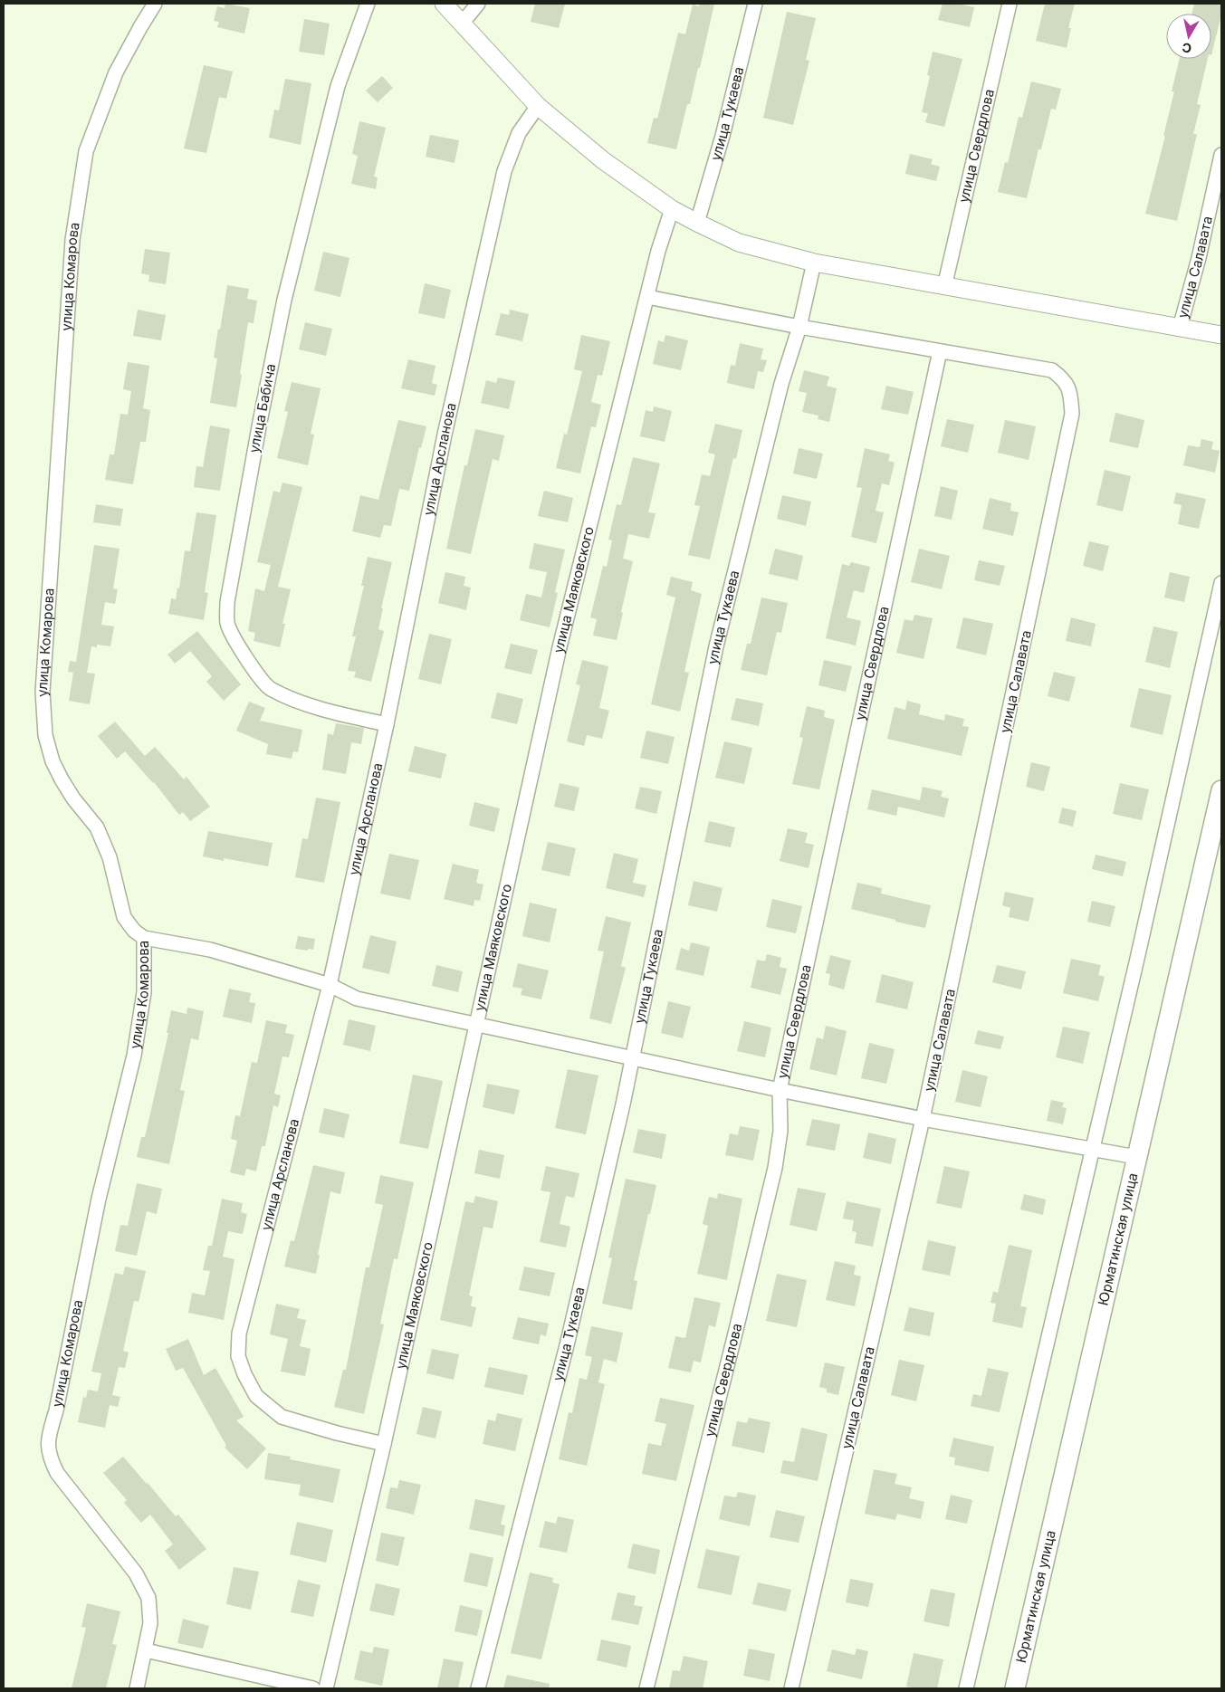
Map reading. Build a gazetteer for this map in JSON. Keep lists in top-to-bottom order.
{
  "streets": {
    "main road": ["Юрматинская улица"],
    "street": [
      "улица Тукаева",
      "улица Свердлова",
      "улица Салавата",
      "улица Комарова",
      "улица Бабича",
      "улица Арсланова",
      "улица Маяковского"
    ]
  },
  "crossings": [
    ["улица Свердлова", "улица Салавата"],
    ["улица Бабича", "улица Арсланова"],
    ["улица Арсланова", "улица Маяковского"]
  ],
  "north": "bottom"
}
